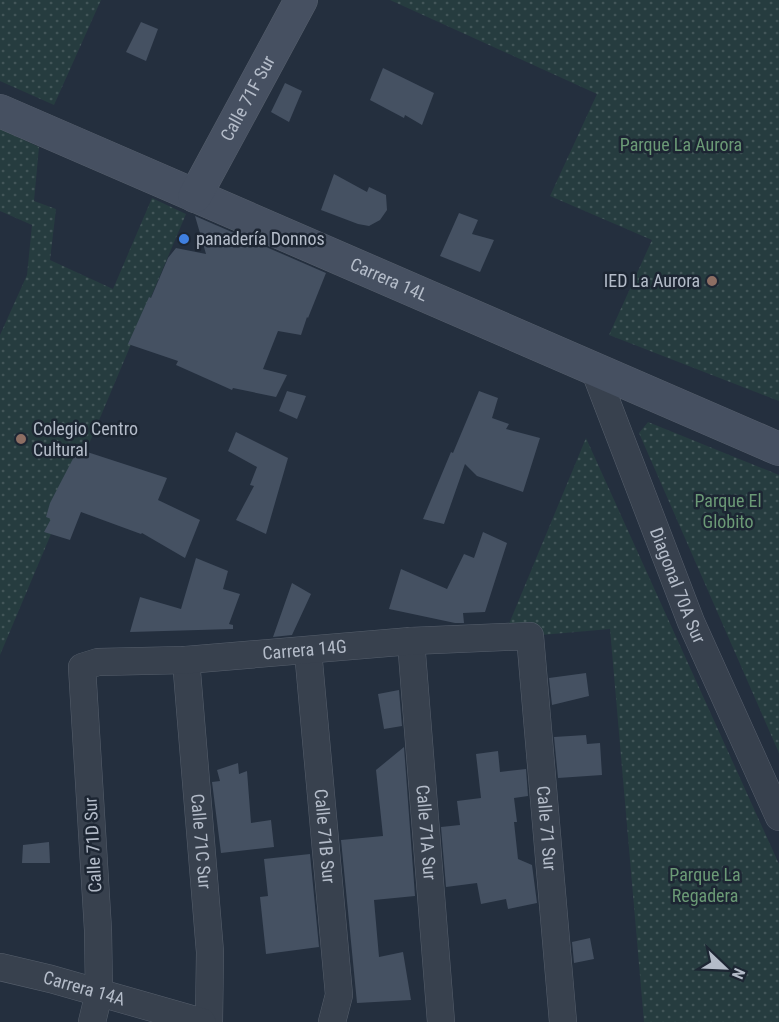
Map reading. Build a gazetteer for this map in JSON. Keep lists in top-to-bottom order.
{
  "streets": {
    "street": [
      "Calle 71F Sur",
      "Carrera 14L",
      "Diagonal 70A Sur",
      "Carrera 14G",
      "Calle 71 Sur",
      "Calle 71A Sur",
      "Calle 71B Sur",
      "Calle 71C Sur",
      "Calle 71D Sur",
      "Carrera 14A"
    ]
  },
  "crossings": [
    ["Calle 71F Sur", "Carrera 14L"],
    ["Carrera 14L", "Diagonal 70A Sur"],
    ["Carrera 14G", "Calle 71 Sur"],
    ["Carrera 14G", "Calle 71A Sur"],
    ["Carrera 14G", "Calle 71B Sur"],
    ["Carrera 14G", "Calle 71C Sur"],
    ["Carrera 14G", "Calle 71D Sur"],
    ["Calle 71D Sur", "Carrera 14A"]
  ],
  "parks": ["Parque La Aurora", "Parque El Globito", "Parque La Regadera"],
  "places": ["panadería Donnos", "IED La Aurora", "Colegio Centro Cultural"],
  "north": "bottom right"
}
